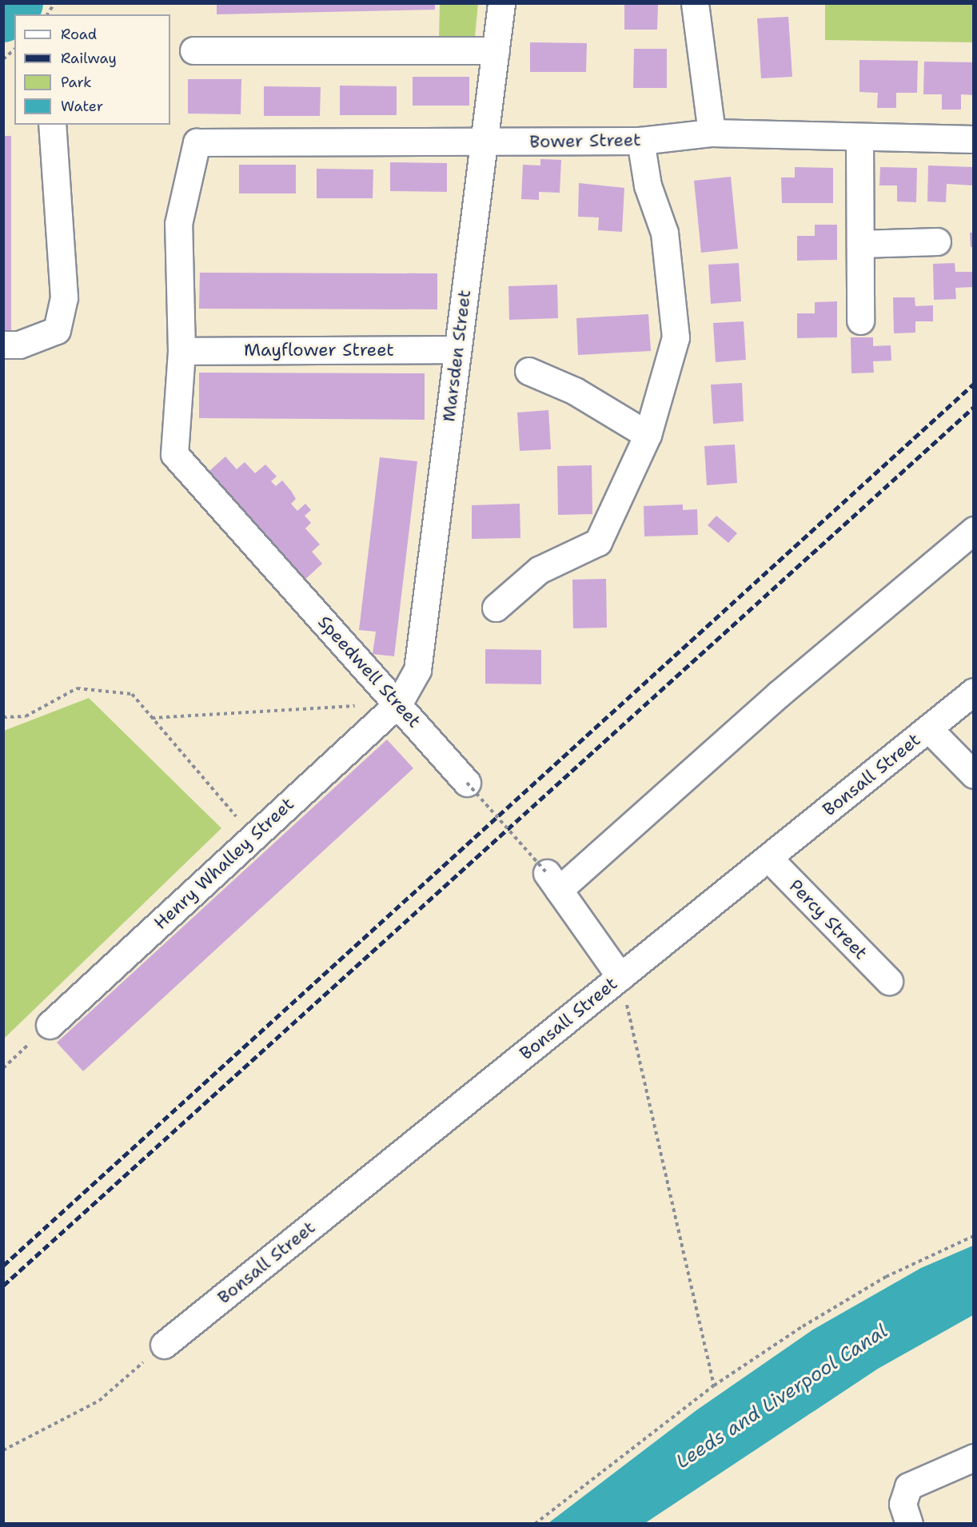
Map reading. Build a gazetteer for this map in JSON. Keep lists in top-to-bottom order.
{
  "streets": {
    "street": [
      "Bower Street",
      "Mayflower Street",
      "Marsden Street",
      "Speedwell Street",
      "Bonsall Street",
      "Henry Whalley Street",
      "Percy Street"
    ]
  },
  "crossings": [
    ["Bower Street", "Marsden Street"],
    ["Bower Street", "Speedwell Street"],
    ["Mayflower Street", "Marsden Street"],
    ["Mayflower Street", "Speedwell Street"],
    ["Marsden Street", "Speedwell Street"],
    ["Marsden Street", "Henry Whalley Street"],
    ["Speedwell Street", "Henry Whalley Street"],
    ["Bonsall Street", "Percy Street"]
  ],
  "water": ["Leeds and Liverpool Canal"],
  "legend": [
    "Road",
    "Railway",
    "Park",
    "Water"
  ]
}
